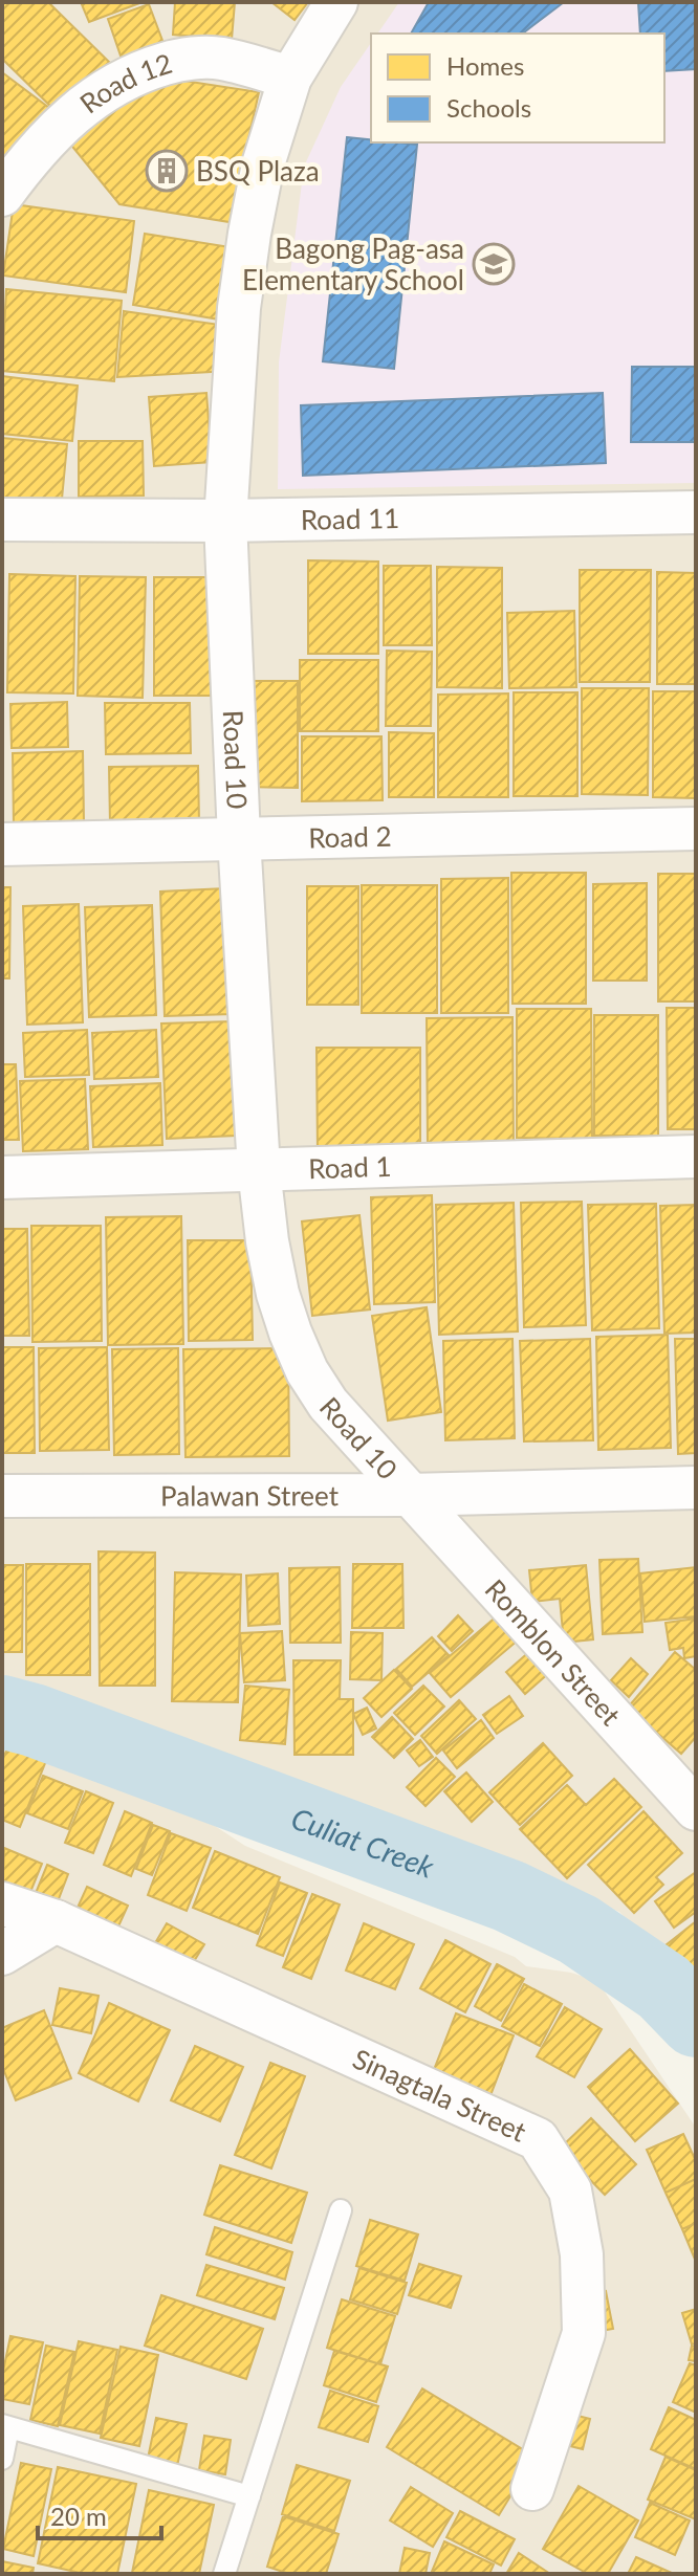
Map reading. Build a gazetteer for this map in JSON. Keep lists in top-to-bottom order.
{
  "streets": {
    "street": [
      "Road 12",
      "Road 11",
      "Road 10",
      "Road 2",
      "Road 1",
      "Palawan Street",
      "Romblon Street",
      "Sinagtala Street"
    ]
  },
  "crossings": [
    ["Road 12", "Road 10"],
    ["Road 11", "Road 10"],
    ["Road 10", "Road 2"],
    ["Road 10", "Road 1"],
    ["Road 10", "Palawan Street"],
    ["Road 10", "Romblon Street"],
    ["Palawan Street", "Romblon Street"]
  ],
  "water": ["Culiat Creek"],
  "places": {
    "building": ["BSQ Plaza"],
    "school or university": ["Bagong Pag-asa Elementary School"]
  },
  "legend": ["Homes", "Schools"],
  "scale_bar": "20 m"
}
